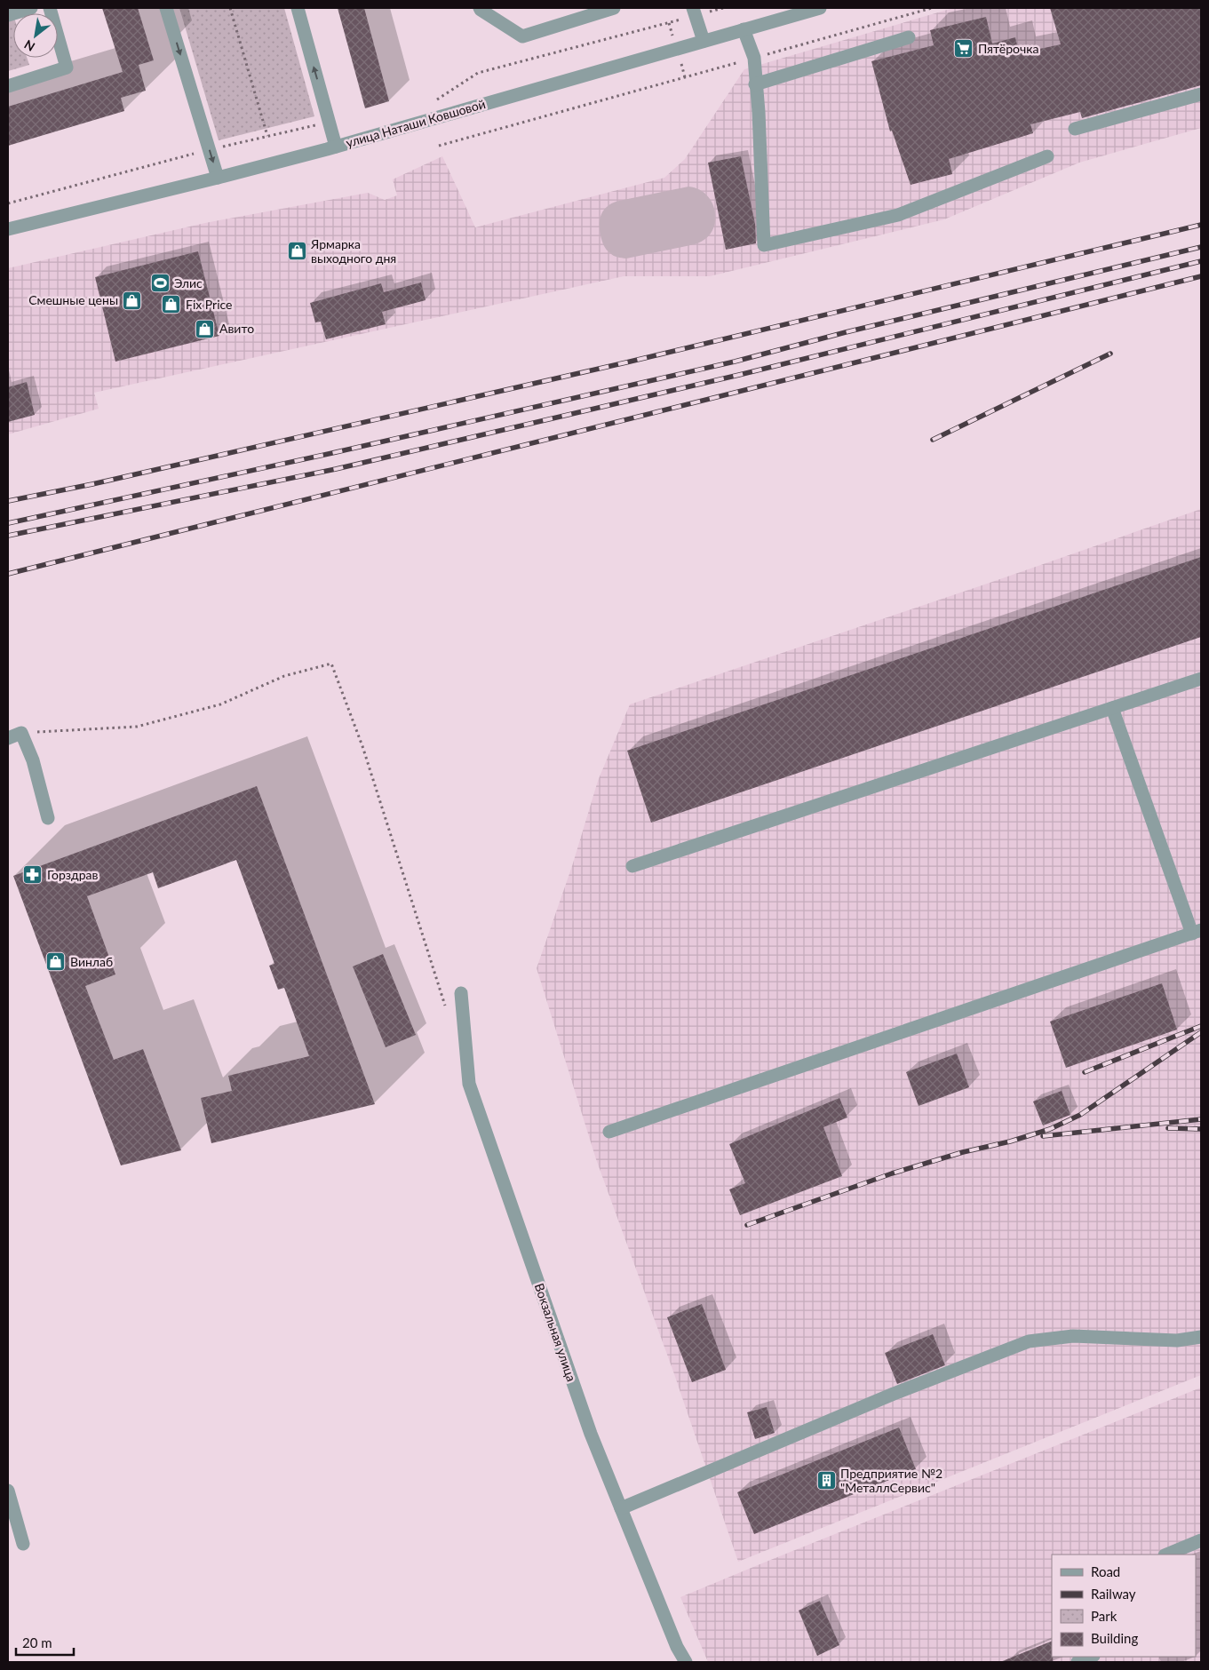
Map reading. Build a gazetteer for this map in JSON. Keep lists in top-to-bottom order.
{
  "streets": {
    "street": ["улица Наташи Ковшовой", "Вокзальная улица"]
  },
  "places": {
    "supermarket": ["Пятёрочка"],
    "shop": [
      "Ярмарка выходного дня",
      "Смешные цены",
      "Fix Price",
      "Авито",
      "Винлаб"
    ],
    "sports": ["Элис"],
    "pharmacy": ["Горздрав"],
    "building": ["Предприятие №2 \"МеталлСервис\""]
  },
  "legend": [
    "Road",
    "Railway",
    "Park",
    "Building"
  ],
  "scale_bar": "20 m",
  "north": "bottom left"
}
